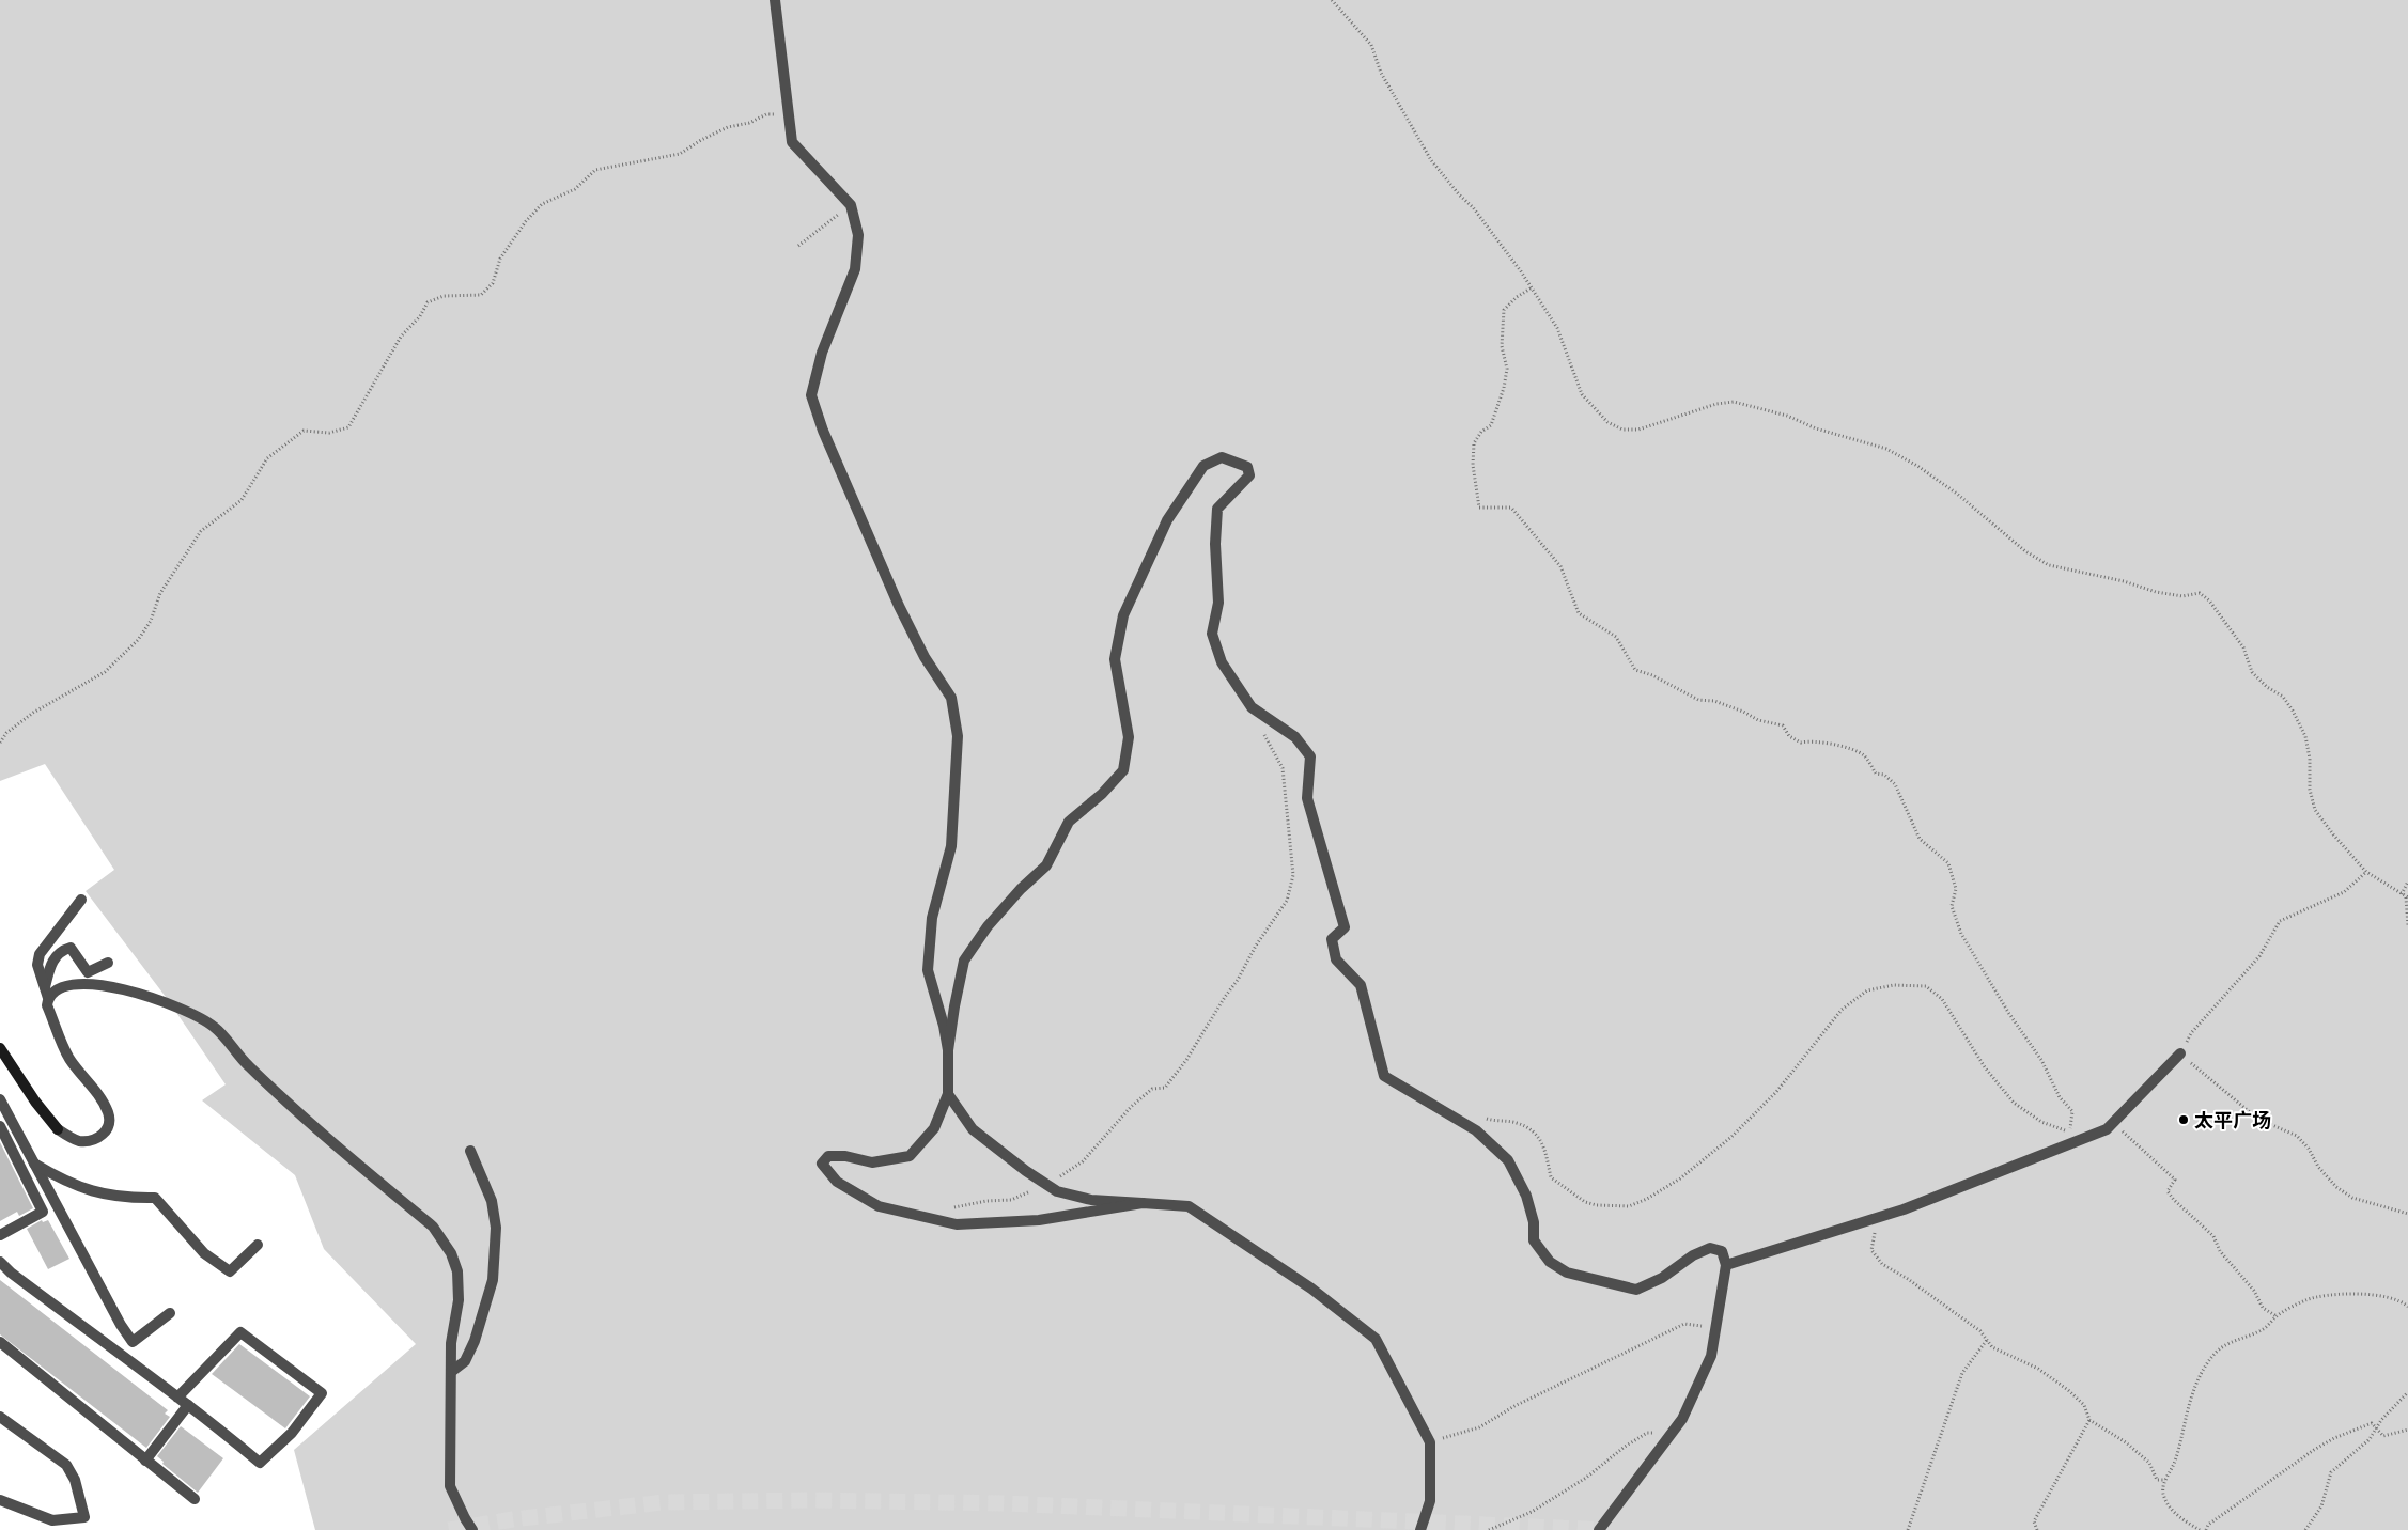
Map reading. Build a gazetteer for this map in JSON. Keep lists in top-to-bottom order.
{
  "places": ["太平广场"]
}
